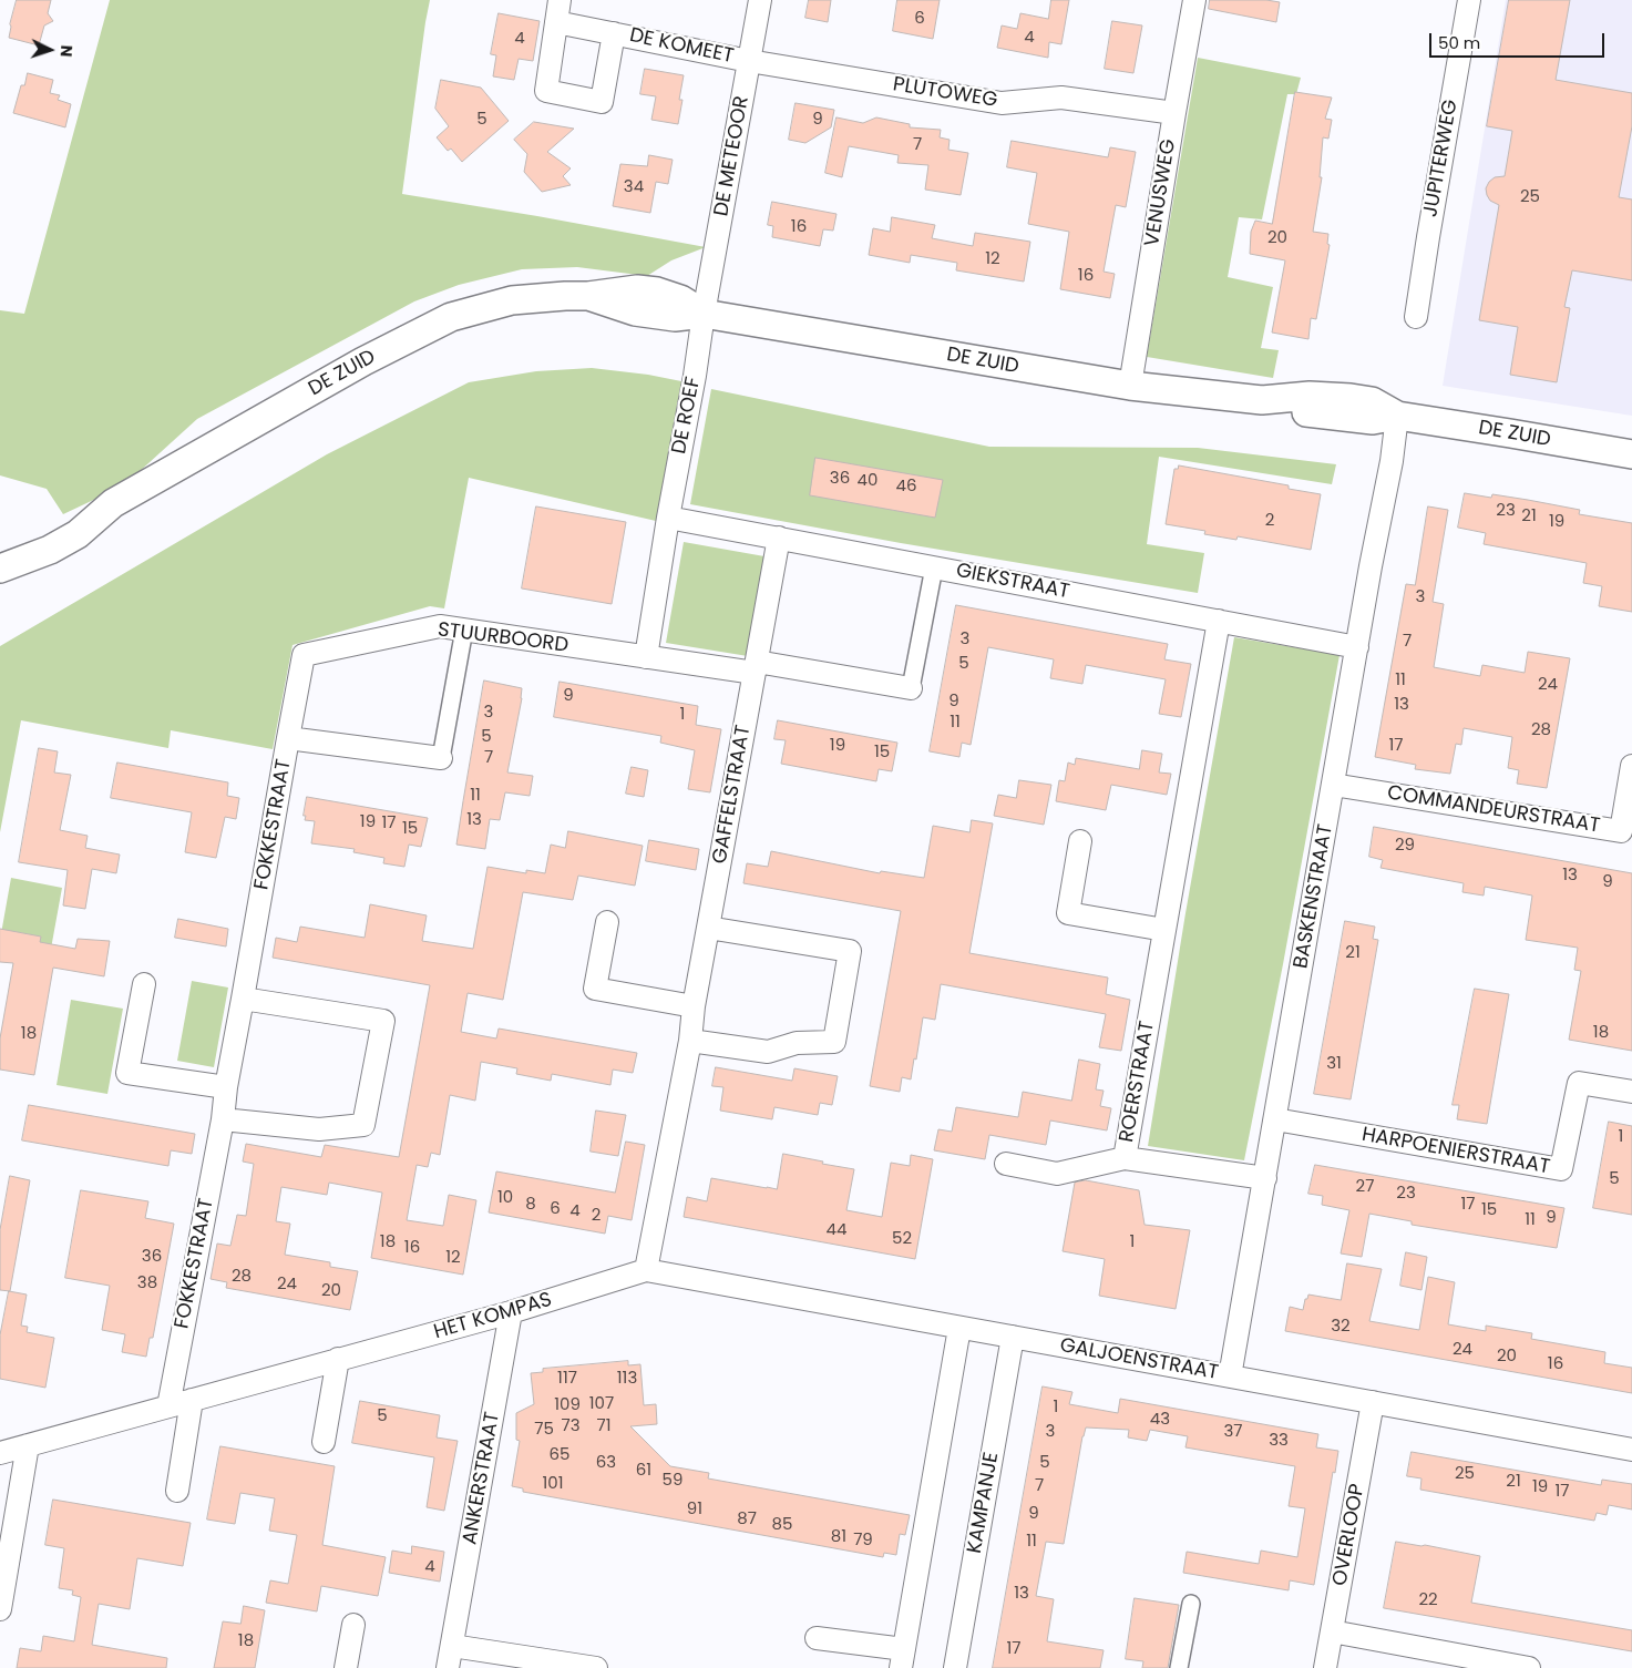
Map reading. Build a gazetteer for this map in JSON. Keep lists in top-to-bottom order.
{
  "streets": {
    "street": [
      "DE KOMEET",
      "PLUTOWEG",
      "DE METEOOR",
      "JUPITERWEG",
      "VENUSWEG",
      "DE ZUID",
      "DE ROEF",
      "GIEKSTRAAT",
      "STUURBOORD",
      "GAFFELSTRAAT",
      "COMMANDEURSTRAAT",
      "FOKKESTRAAT",
      "BASKENSTRAAT",
      "ROERSTRAAT",
      "HARPOENIERSTRAAT",
      "HET KOMPAS",
      "GALJOENSTRAAT",
      "ANKERSTRAAT",
      "KAMPANJE",
      "OVERLOOP"
    ]
  },
  "crossings": [
    ["DE KOMEET", "PLUTOWEG"],
    ["DE KOMEET", "DE METEOOR"],
    ["PLUTOWEG", "DE METEOOR"],
    ["PLUTOWEG", "VENUSWEG"],
    ["DE METEOOR", "DE ZUID"],
    ["DE METEOOR", "DE ROEF"],
    ["VENUSWEG", "DE ZUID"],
    ["DE ZUID", "DE ROEF"],
    ["DE ZUID", "BASKENSTRAAT"],
    ["DE ROEF", "GIEKSTRAAT"],
    ["GIEKSTRAAT", "GAFFELSTRAAT"],
    ["GIEKSTRAAT", "BASKENSTRAAT"],
    ["GIEKSTRAAT", "ROERSTRAAT"],
    ["STUURBOORD", "GAFFELSTRAAT"],
    ["STUURBOORD", "FOKKESTRAAT"],
    ["GAFFELSTRAAT", "HET KOMPAS"],
    ["GAFFELSTRAAT", "GALJOENSTRAAT"],
    ["COMMANDEURSTRAAT", "BASKENSTRAAT"],
    ["FOKKESTRAAT", "HET KOMPAS"],
    ["BASKENSTRAAT", "ROERSTRAAT"],
    ["BASKENSTRAAT", "HARPOENIERSTRAAT"],
    ["BASKENSTRAAT", "GALJOENSTRAAT"],
    ["HET KOMPAS", "GALJOENSTRAAT"],
    ["HET KOMPAS", "ANKERSTRAAT"],
    ["GALJOENSTRAAT", "KAMPANJE"],
    ["GALJOENSTRAAT", "OVERLOOP"]
  ],
  "house_numbers": [
    "6",
    "4",
    "4",
    "5",
    "9",
    "7",
    "34",
    "25",
    "16",
    "20",
    "12",
    "16",
    "36",
    "40",
    "46",
    "23",
    "21",
    "2",
    "19",
    "3",
    "3",
    "7",
    "5",
    "11",
    "24",
    "9",
    "9",
    "13",
    "3",
    "1",
    "11",
    "28",
    "5",
    "19",
    "17",
    "15",
    "7",
    "11",
    "13",
    "19",
    "17",
    "15",
    "29",
    "13",
    "9",
    "21",
    "18",
    "18",
    "31",
    "1",
    "5",
    "27",
    "23",
    "10",
    "8",
    "17",
    "6",
    "15",
    "4",
    "2",
    "9",
    "11",
    "44",
    "52",
    "18",
    "1",
    "16",
    "36",
    "12",
    "28",
    "38",
    "24",
    "20",
    "32",
    "24",
    "20",
    "16",
    "117",
    "113",
    "107",
    "109",
    "1",
    "5",
    "43",
    "73",
    "71",
    "75",
    "3",
    "37",
    "33",
    "65",
    "63",
    "5",
    "61",
    "25",
    "59",
    "21",
    "101",
    "7",
    "19",
    "17",
    "91",
    "9",
    "87",
    "85",
    "81",
    "79",
    "11",
    "4",
    "13",
    "22",
    "18",
    "17"
  ],
  "scale_bar": "50 m",
  "north": "right"
}
